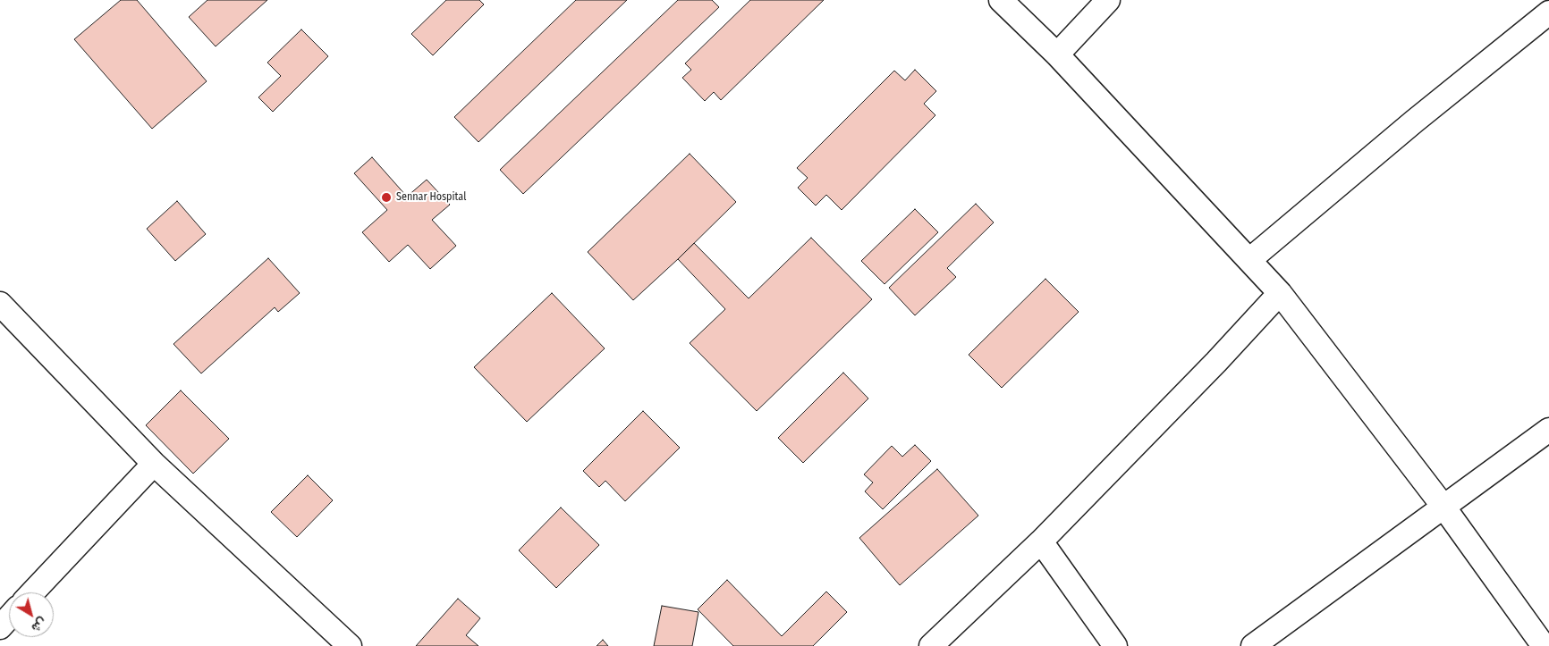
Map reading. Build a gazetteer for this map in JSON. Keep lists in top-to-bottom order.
{
  "places": ["Sennar Hospital"],
  "north": "bottom right"
}
